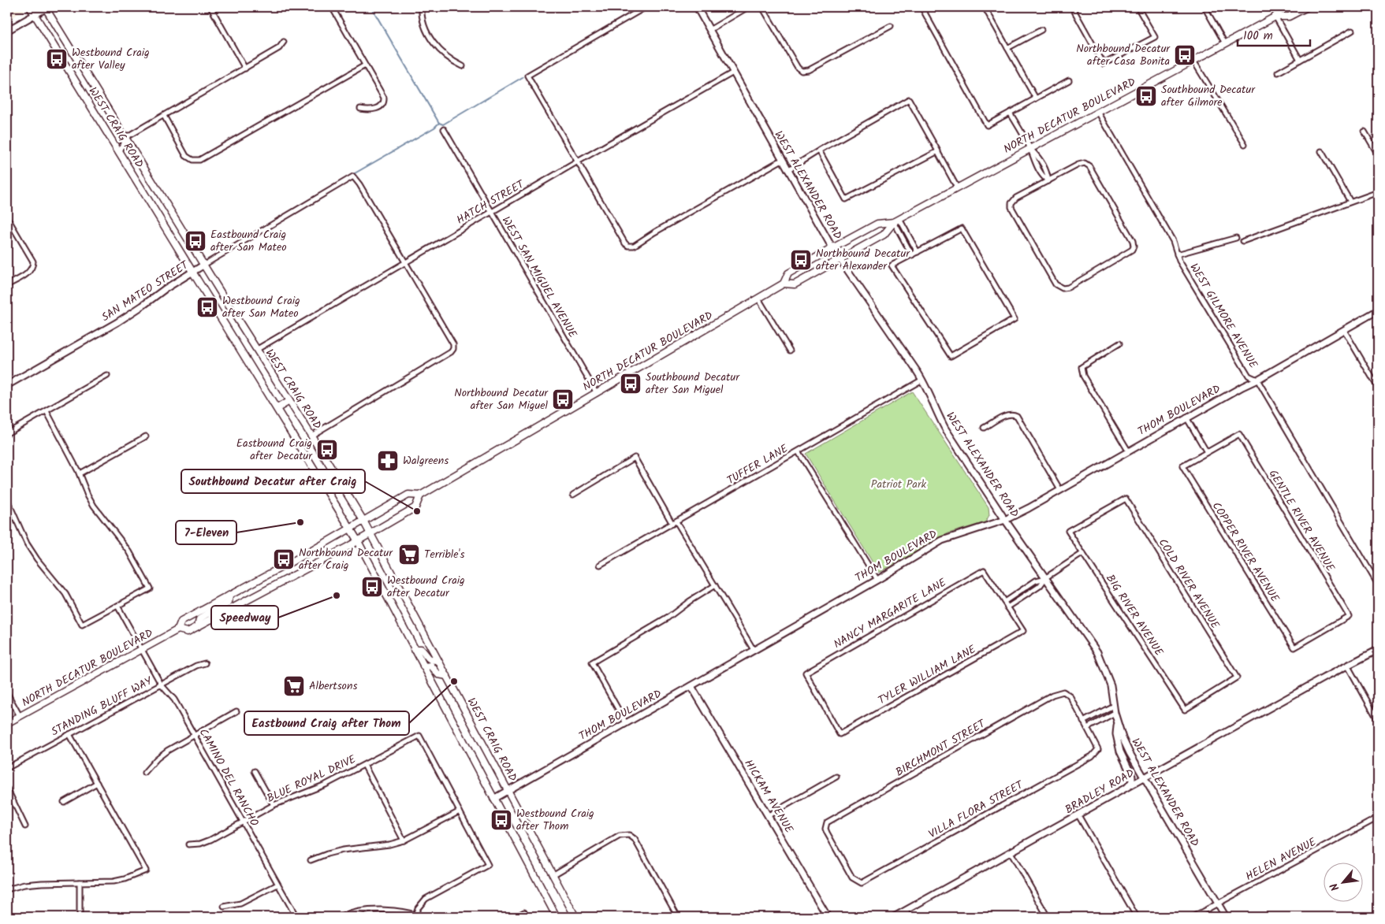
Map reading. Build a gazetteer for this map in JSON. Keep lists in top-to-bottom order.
{
  "streets": {
    "main road": ["NORTH DECATUR BOULEVARD", "WEST CRAIG ROAD"],
    "street": [
      "WEST ALEXANDER ROAD",
      "HATCH STREET",
      "WEST SAN MIGUEL AVENUE",
      "SAN MATEO STREET",
      "WEST GILMORE AVENUE",
      "THOM BOULEVARD",
      "TUFFER LANE",
      "GENTLE RIVER AVENUE",
      "COPPER RIVER AVENUE",
      "COLD RIVER AVENUE",
      "NANCY MARGARITE LANE",
      "BIG RIVER AVENUE",
      "TYLER WILLIAM LANE",
      "STANDING BLUFF WAY",
      "BIRCHMONT STREET",
      "CAMINO DEL RANCHO",
      "BLUE ROYAL DRIVE",
      "BRADLEY ROAD",
      "HICKAM AVENUE",
      "VILLA FLORA STREET",
      "HELEN AVENUE"
    ]
  },
  "crossings": [
    ["NORTH DECATUR BOULEVARD", "WEST CRAIG ROAD"],
    ["NORTH DECATUR BOULEVARD", "WEST ALEXANDER ROAD"],
    ["NORTH DECATUR BOULEVARD", "WEST SAN MIGUEL AVENUE"],
    ["NORTH DECATUR BOULEVARD", "WEST GILMORE AVENUE"],
    ["NORTH DECATUR BOULEVARD", "CAMINO DEL RANCHO"],
    ["WEST CRAIG ROAD", "HATCH STREET"],
    ["WEST CRAIG ROAD", "SAN MATEO STREET"],
    ["WEST CRAIG ROAD", "THOM BOULEVARD"],
    ["WEST ALEXANDER ROAD", "HATCH STREET"],
    ["WEST ALEXANDER ROAD", "THOM BOULEVARD"],
    ["WEST ALEXANDER ROAD", "TUFFER LANE"],
    ["WEST ALEXANDER ROAD", "BRADLEY ROAD"],
    ["WEST ALEXANDER ROAD", "HELEN AVENUE"],
    ["HATCH STREET", "WEST SAN MIGUEL AVENUE"],
    ["HATCH STREET", "SAN MATEO STREET"],
    ["WEST GILMORE AVENUE", "THOM BOULEVARD"],
    ["THOM BOULEVARD", "HICKAM AVENUE"],
    ["GENTLE RIVER AVENUE", "COPPER RIVER AVENUE"],
    ["COLD RIVER AVENUE", "BIG RIVER AVENUE"],
    ["NANCY MARGARITE LANE", "TYLER WILLIAM LANE"],
    ["STANDING BLUFF WAY", "CAMINO DEL RANCHO"],
    ["BIRCHMONT STREET", "VILLA FLORA STREET"],
    ["CAMINO DEL RANCHO", "BLUE ROYAL DRIVE"]
  ],
  "parks": ["Patriot Park"],
  "places": {
    "bus stop": [
      "Northbound Decatur after Casa Bonita",
      "Westbound Craig after Valley",
      "Southbound Decatur after Gilmore",
      "Eastbound Craig after San Mateo",
      "Northbound Decatur after Alexander",
      "Westbound Craig after San Mateo",
      "Southbound Decatur after San Miguel",
      "Northbound Decatur after San Miguel",
      "Eastbound Craig after Decatur",
      "Northbound Decatur after Craig",
      "Westbound Craig after Decatur",
      "Westbound Craig after Thom"
    ],
    "pharmacy": ["Walgreens"],
    "other": [
      "Southbound Decatur after Craig",
      "7-Eleven",
      "Speedway",
      "Eastbound Craig after Thom"
    ],
    "supermarket": ["Terrible's", "Albertsons"]
  },
  "scale_bar": "100 m",
  "north": "bottom left"
}
